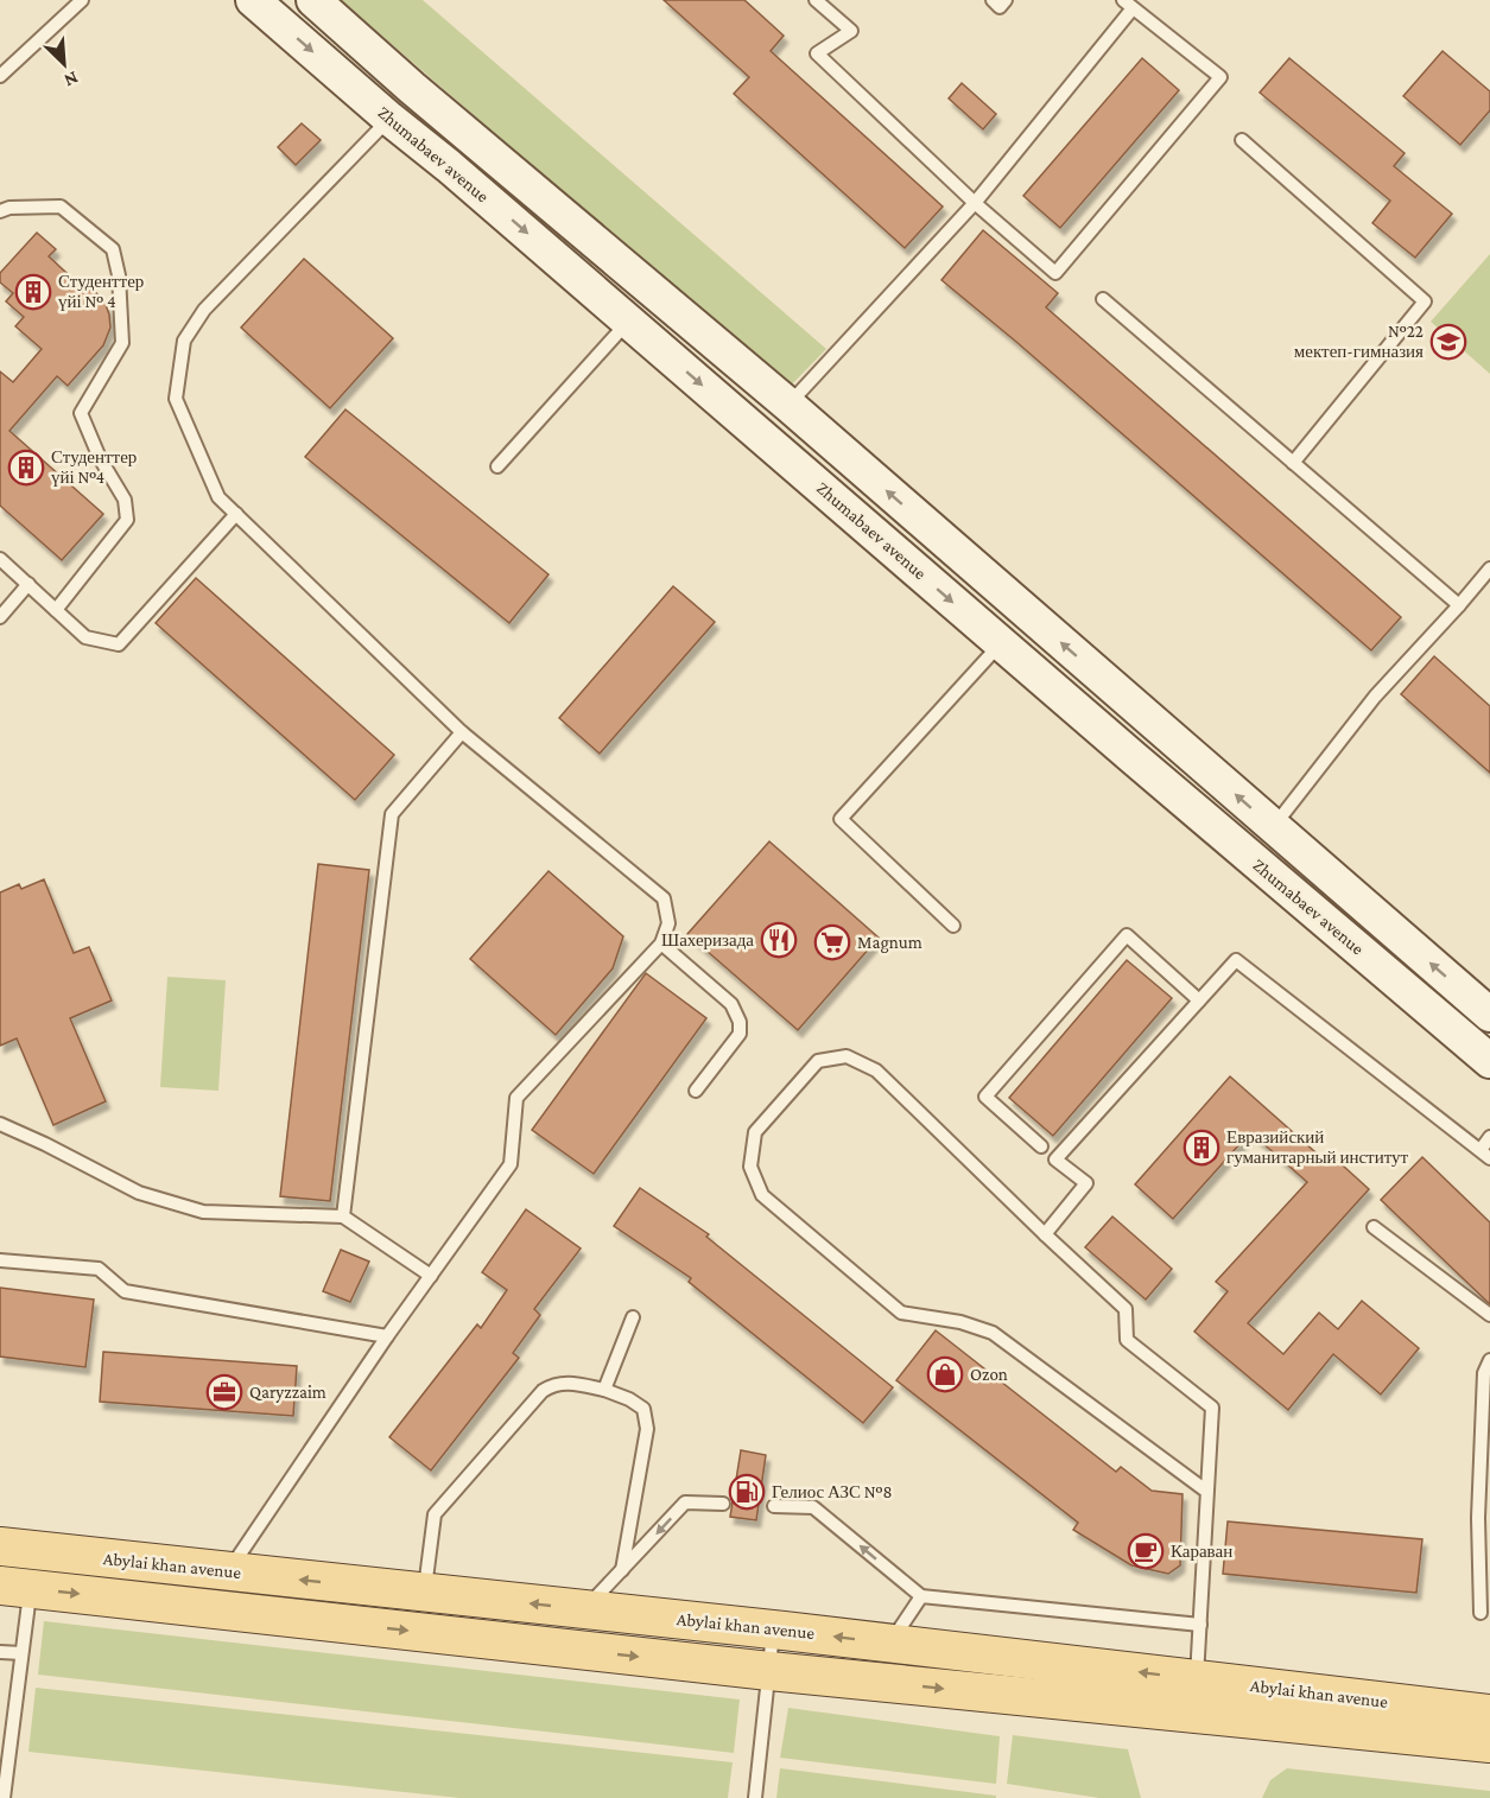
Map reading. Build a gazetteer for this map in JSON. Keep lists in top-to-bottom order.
{
  "streets": {
    "main road": ["Zhumabaev avenue", "Abylai khan avenue"]
  },
  "places": {
    "building": ["Студенттер үйі № 4", "Студенттер үйі №4", "Евразийский гуманитарный институт"],
    "school or university": ["№22 мектеп-гимназия"],
    "restaurant": ["Шахеризада"],
    "supermarket": ["Magnum"],
    "shop": ["Ozon"],
    "office": ["Qaryzzaim"],
    "fuel station": ["Гелиос АЗС №8"],
    "cafe": ["Караван"]
  },
  "north": "bottom right"
}
